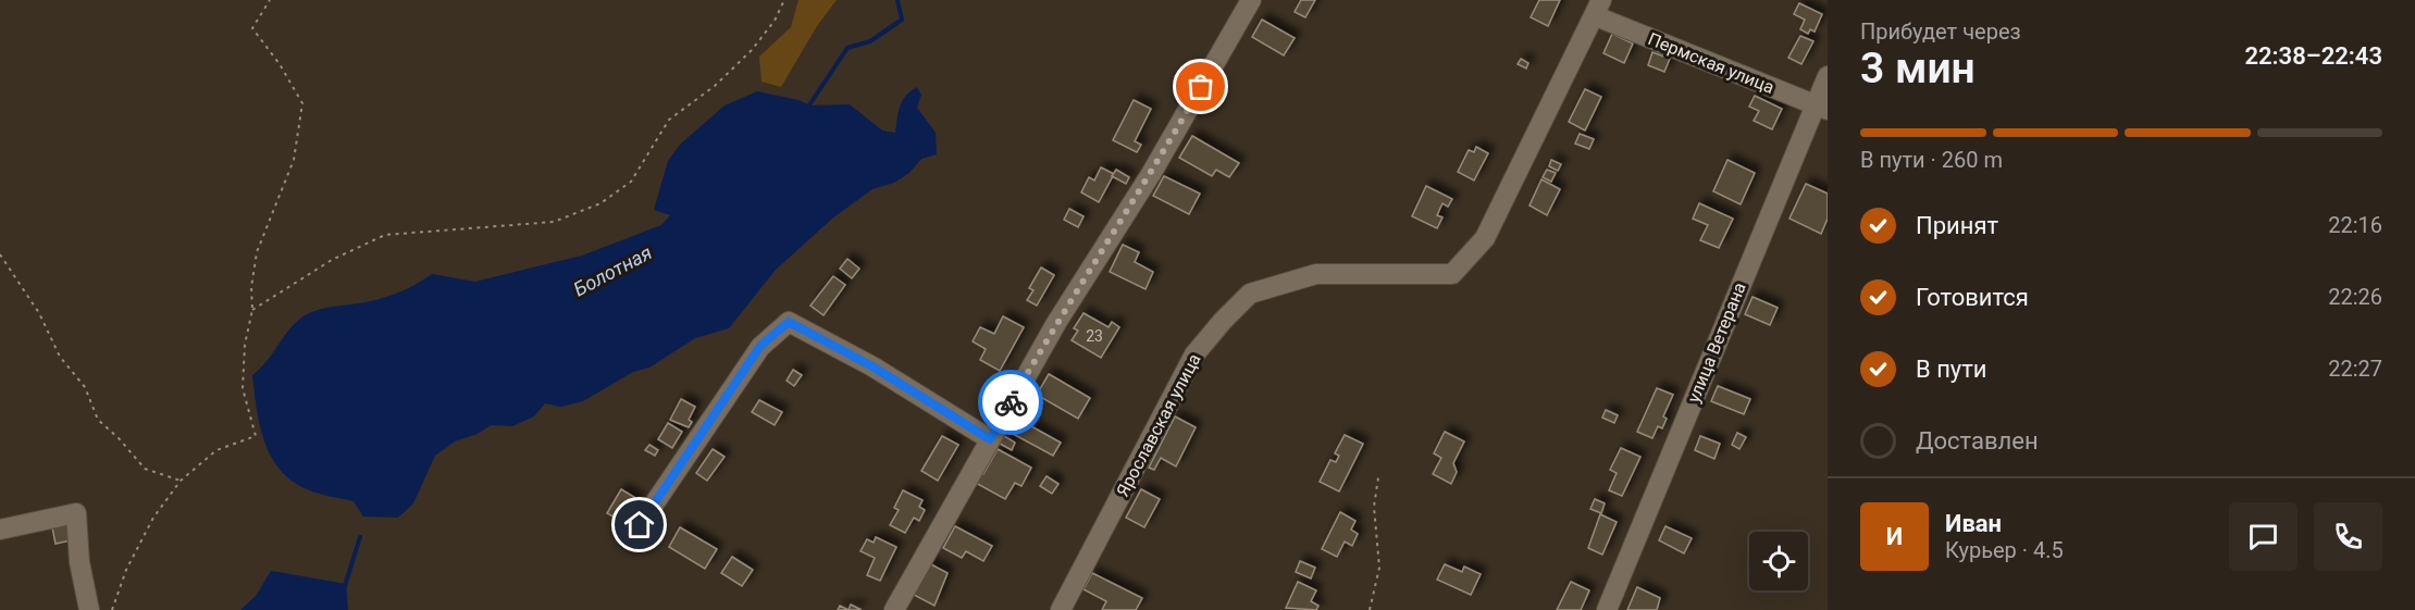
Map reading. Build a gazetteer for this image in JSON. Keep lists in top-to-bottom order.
{
  "streets": {
    "street": ["Пермская улица", "улица Ветерана", "Ярославская улица"]
  },
  "crossings": [
    ["Пермская улица", "улица Ветерана"],
    ["Пермская улица", "Ярославская улица"]
  ],
  "water": ["Болотная"],
  "house_numbers": ["23"],
  "page": {
    "heading": ["3 мин", "Прибудет через", "22:38–22:43"],
    "panel": ["Иван", "Курьер · 4.5"],
    "bar": "В пути · 260 m",
    "list": [
      ["Принят", "22:16"],
      ["Готовится", "22:26"],
      ["В пути", "22:27"],
      "Доставлен"
    ],
    "round": "И"
  }
}
